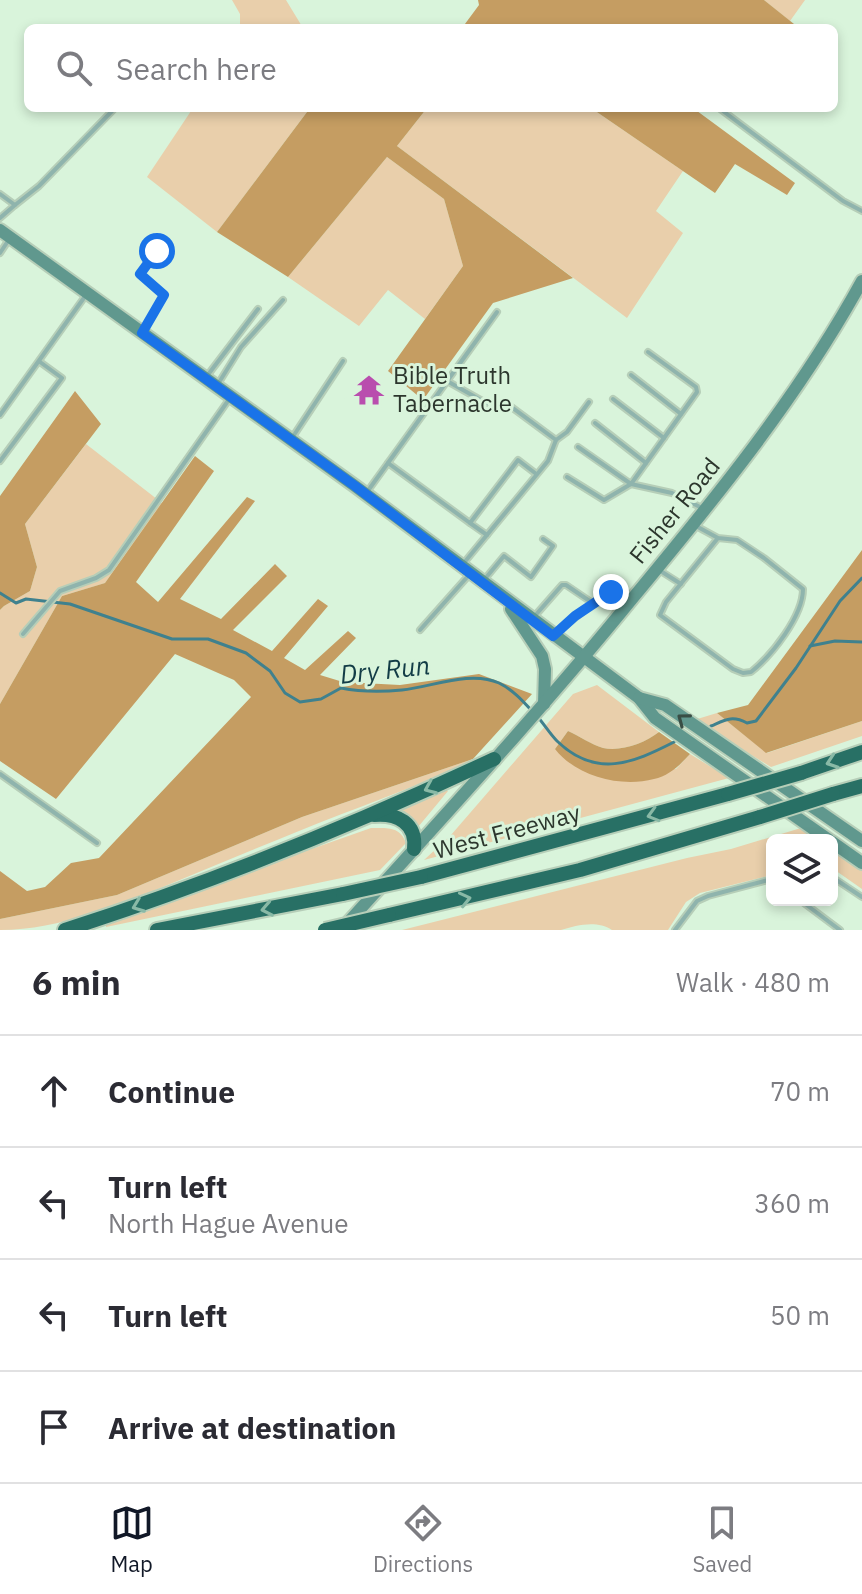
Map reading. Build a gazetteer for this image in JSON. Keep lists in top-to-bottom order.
{
  "streets": {
    "highway": ["West Freeway"],
    "main road": ["Fisher Road"]
  },
  "water": ["Dry Run"],
  "places": {
    "temple": ["Bible Truth Tabernacle"]
  },
  "page": {
    "search": "Search here",
    "heading": ["6 min", "Walk · 480 m"],
    "list": [
      ["Continue", "70 m"],
      ["Turn left", "North Hague Avenue", "360 m"],
      ["Turn left", "50 m"],
      "Arrive at destination"
    ],
    "nav": ["Map", "Directions", "Saved"]
  }
}
